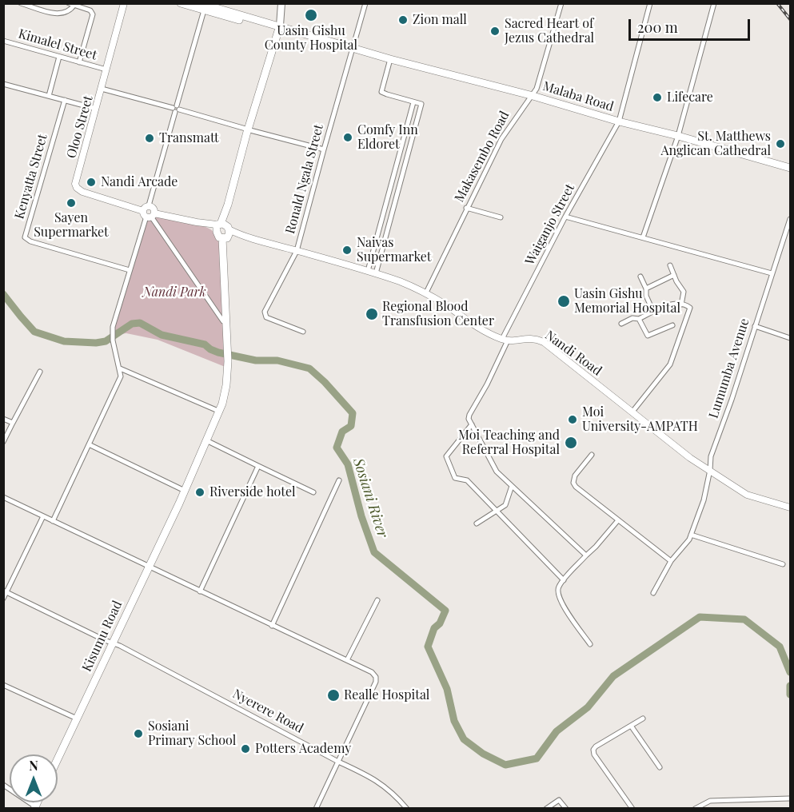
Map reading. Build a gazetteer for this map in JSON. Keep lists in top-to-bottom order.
{
  "streets": {
    "highway": ["Malaba Road", "Kisumu Road"],
    "street": [
      "Kimalel Street",
      "Oloo Street",
      "Makasembo Road",
      "Kenyatta Street",
      "Ronald Ngala Street",
      "Waiganjo Street",
      "Nandi Road",
      "Lumumba Avenue",
      "Nyerere Road"
    ]
  },
  "crossings": [
    ["Kimalel Street", "Oloo Street"],
    ["Malaba Road", "Makasembo Road"],
    ["Malaba Road", "Ronald Ngala Street"],
    ["Malaba Road", "Waiganjo Street"],
    ["Oloo Street", "Nandi Road"],
    ["Makasembo Road", "Nandi Road"],
    ["Ronald Ngala Street", "Nandi Road"],
    ["Waiganjo Street", "Nandi Road"],
    ["Nandi Road", "Lumumba Avenue"],
    ["Kisumu Road", "Nyerere Road"]
  ],
  "water": ["Sosiani River"],
  "parks": ["Nandi Park"],
  "places": [
    "Uasin Gishu County Hospital",
    "Zion mall",
    "Sacred Heart of Jezus Cathedral",
    "Lifecare",
    "Comfy Inn Eldoret",
    "Transmatt",
    "St. Matthews Anglican Cathedral",
    "Nandi Arcade",
    "Sayen Supermarket",
    "Naivas Supermarket",
    "Uasin Gishu Memorial Hospital",
    "Regional Blood Transfusion Center",
    "Moi University-AMPATH",
    "Moi Teaching and Referral Hospital",
    "Riverside hotel",
    "Realle Hospital",
    "Sosiani Primary School",
    "Potters Academy"
  ],
  "scale_bar": "200 m",
  "north": "top"
}
